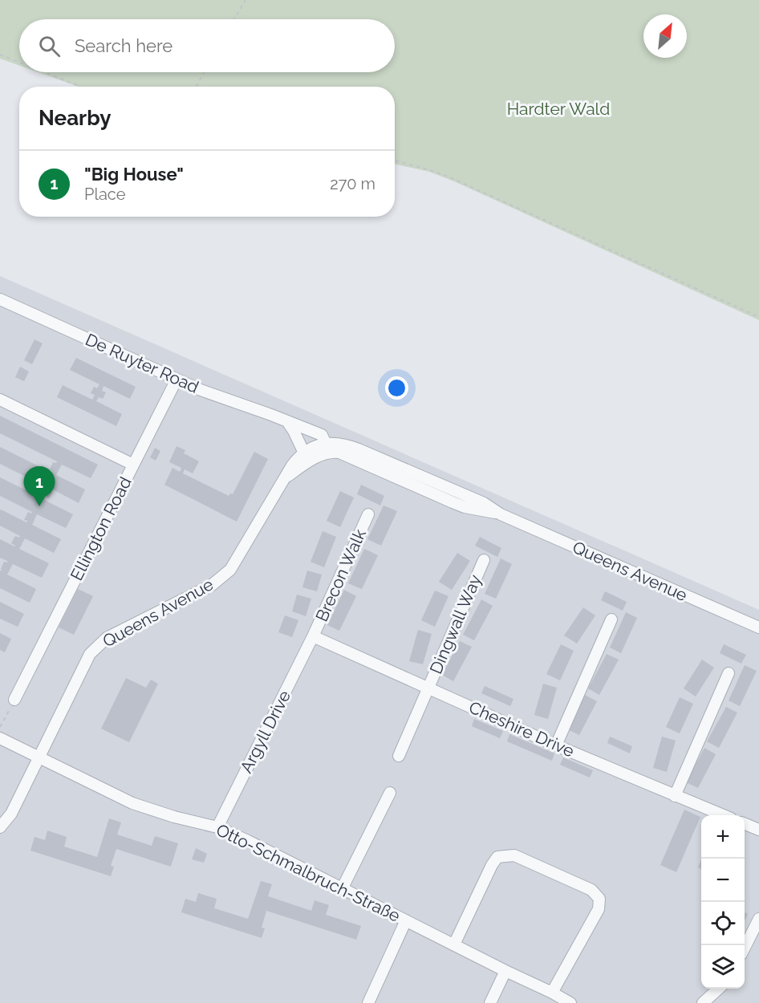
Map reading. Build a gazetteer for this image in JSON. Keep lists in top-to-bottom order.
{
  "streets": {
    "lane": [
      "De Ruyter Road",
      "Ellington Road",
      "Queens Avenue",
      "Brecon Walk",
      "Dingwall Way",
      "Cheshire Drive",
      "Argyll Drive",
      "Otto-Schmalbruch-Straße"
    ]
  },
  "crossings": [
    ["De Ruyter Road", "Queens Avenue"],
    ["Queens Avenue", "Otto-Schmalbruch-Straße"],
    ["Brecon Walk", "Cheshire Drive"],
    ["Brecon Walk", "Argyll Drive"],
    ["Dingwall Way", "Cheshire Drive"],
    ["Cheshire Drive", "Argyll Drive"],
    ["Argyll Drive", "Otto-Schmalbruch-Straße"]
  ],
  "parks": ["Hardter Wald"],
  "north": "top right",
  "page": {
    "search": "Search here",
    "heading": "Nearby",
    "list": [
      {
        "mark": "1",
        "name": "\"Big House\"",
        "note": "Place",
        "value": "270 m"
      }
    ],
    "pins": "1",
    "map_buttons": ["+", "−"]
  }
}
